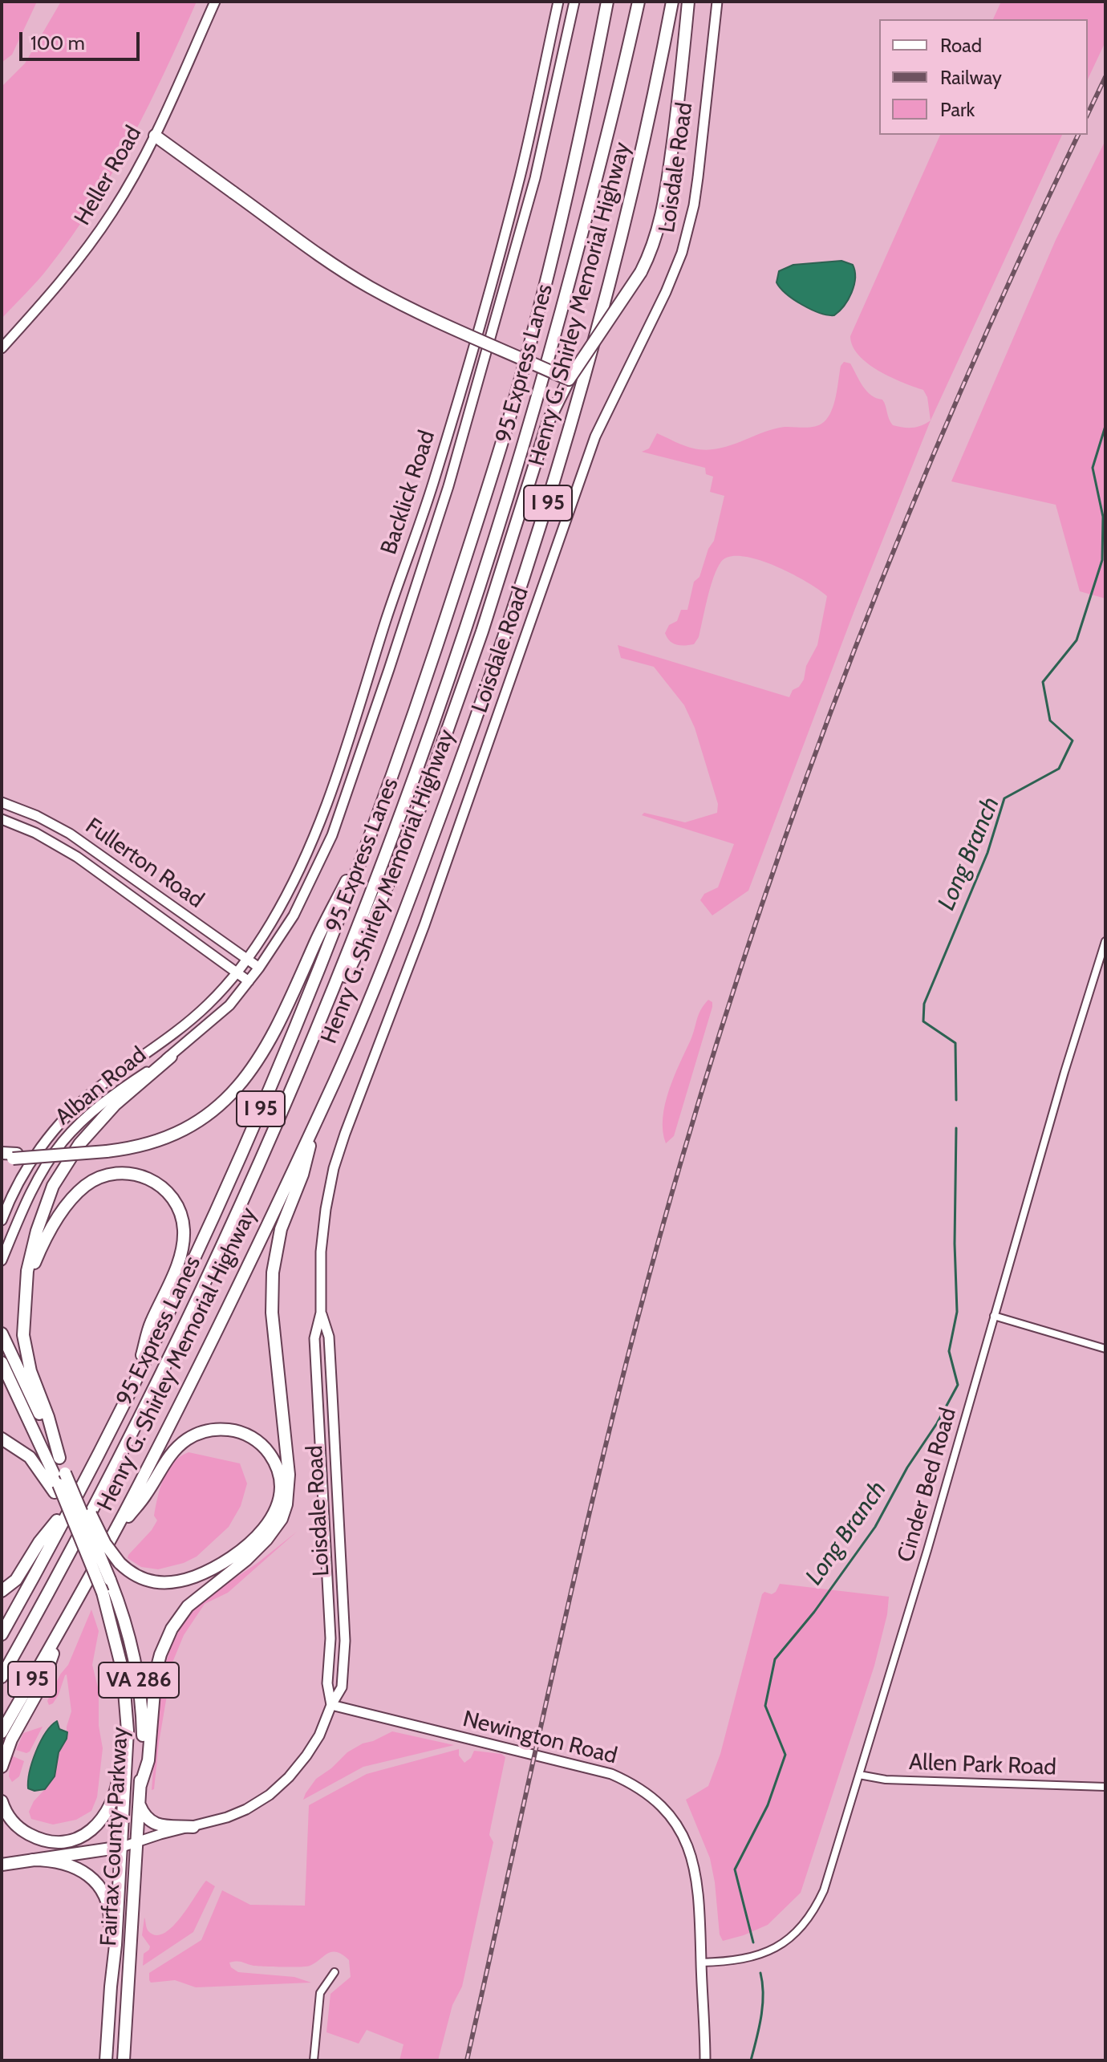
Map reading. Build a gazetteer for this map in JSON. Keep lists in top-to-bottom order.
{
  "streets": {
    "highway": [
      "Henry G. Shirley Memorial Highway",
      "95 Express Lanes",
      "I 95",
      "VA 286",
      "Fairfax County Parkway"
    ],
    "main road": [
      "Loisdale Road",
      "Heller Road",
      "Backlick Road",
      "Fullerton Road",
      "Alban Road",
      "Newington Road"
    ],
    "street": ["Cinder Bed Road", "Allen Park Road"]
  },
  "crossings": [
    ["Loisdale Road", "Newington Road"],
    ["Loisdale Road", "Fairfax County Parkway"],
    ["Backlick Road", "Fullerton Road"],
    ["Backlick Road", "Alban Road"],
    ["Fullerton Road", "Alban Road"],
    ["Cinder Bed Road", "Newington Road"],
    ["Cinder Bed Road", "Allen Park Road"]
  ],
  "water": ["Long Branch"],
  "legend": ["Road", "Railway", "Park"],
  "scale_bar": "100 m"
}
